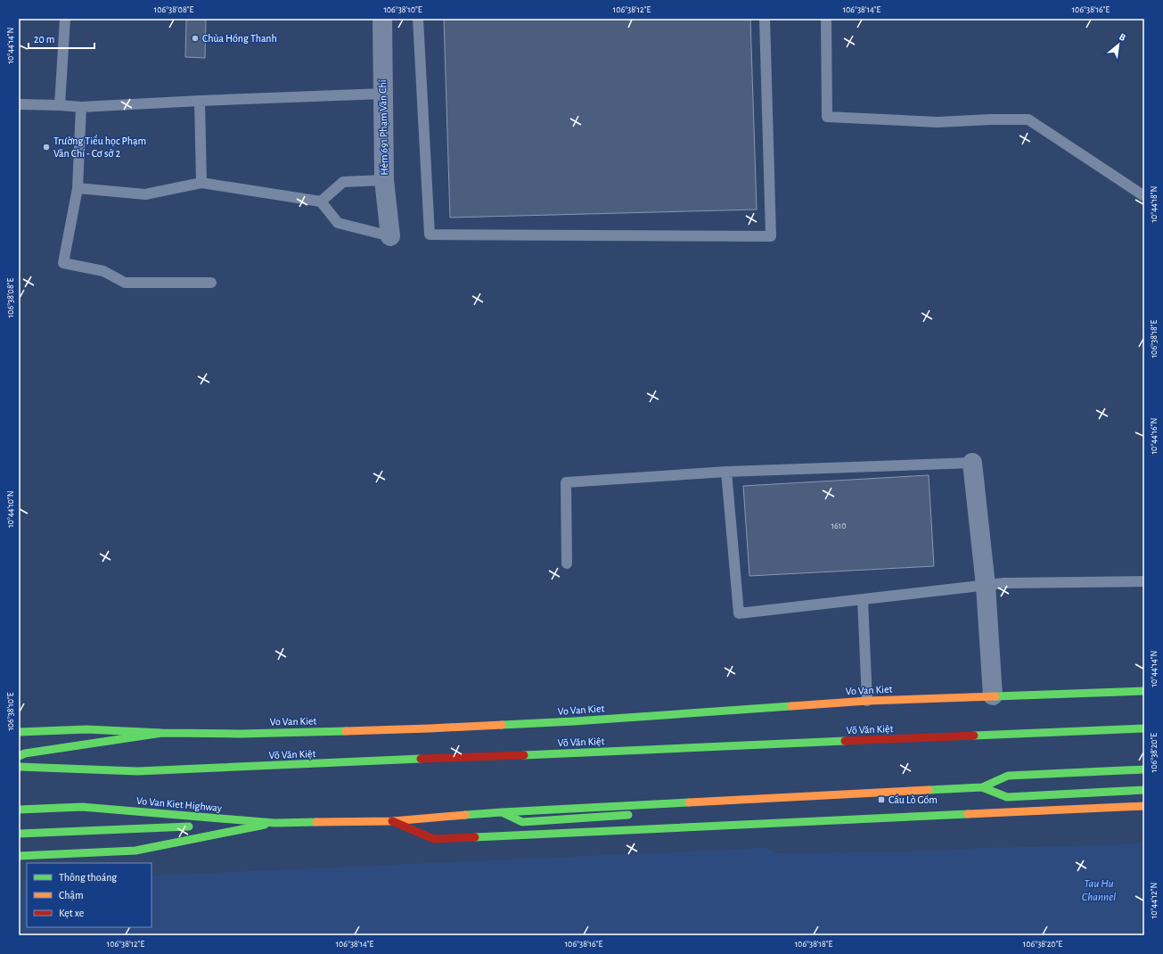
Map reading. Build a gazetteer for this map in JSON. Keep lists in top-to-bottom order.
{
  "streets": {
    "main road": ["Vo Van Kiet", "Võ Văn Kiệt", "Vo Van Kiet Highway"],
    "street": ["Hẻm 691 Phạm Văn Chí"]
  },
  "water": ["Tau Hu Channel"],
  "places": {
    "other": ["Chùa Hồng Thanh", "Trường Tiểu học Phạm Văn Chí - Cơ sở 2"],
    "transit": ["Cầu Lò Gốm"]
  },
  "house_numbers": ["1610"],
  "legend": ["Thông thoáng", "Chậm", "Kẹt xe"],
  "scale_bar": "20 m",
  "north": "top right",
  "coordinates": [
    "106°38'08\"E",
    "106°38'10\"E",
    "106°38'12\"E",
    "106°38'14\"E",
    "106°38'16\"E",
    "10°44'14\"N",
    "10°44'18\"N",
    "106°38'18\"E",
    "10°44'16\"N",
    "10°44'10\"N",
    "106°38'20\"E",
    "10°44'12\"N"
  ]
}
